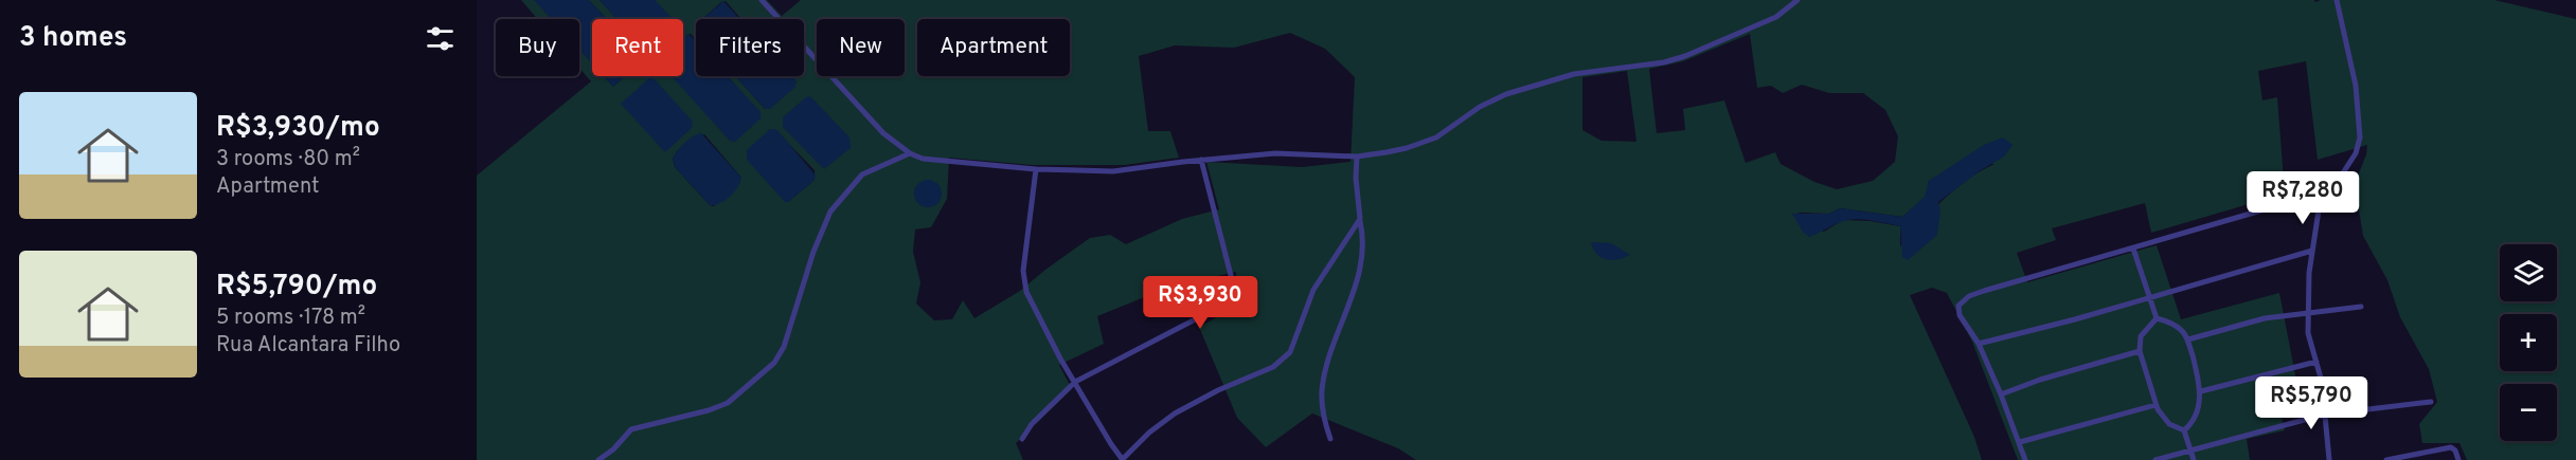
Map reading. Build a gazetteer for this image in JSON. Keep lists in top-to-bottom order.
{
  "page": {
    "heading": "3 homes",
    "chip": [
      "Buy",
      "Rent",
      "Filters",
      "New",
      "Apartment"
    ],
    "list": [
      {
        "name": "R$3,930/mo",
        "note": "3 rooms · 80 m² · Apartment"
      },
      {
        "name": "R$5,790/mo",
        "note": "5 rooms · 178 m² · Rua Alcantara Filho"
      }
    ],
    "price": ["R$7,280", "R$3,930", "R$5,790"],
    "map_buttons": ["+", "−"]
  }
}
